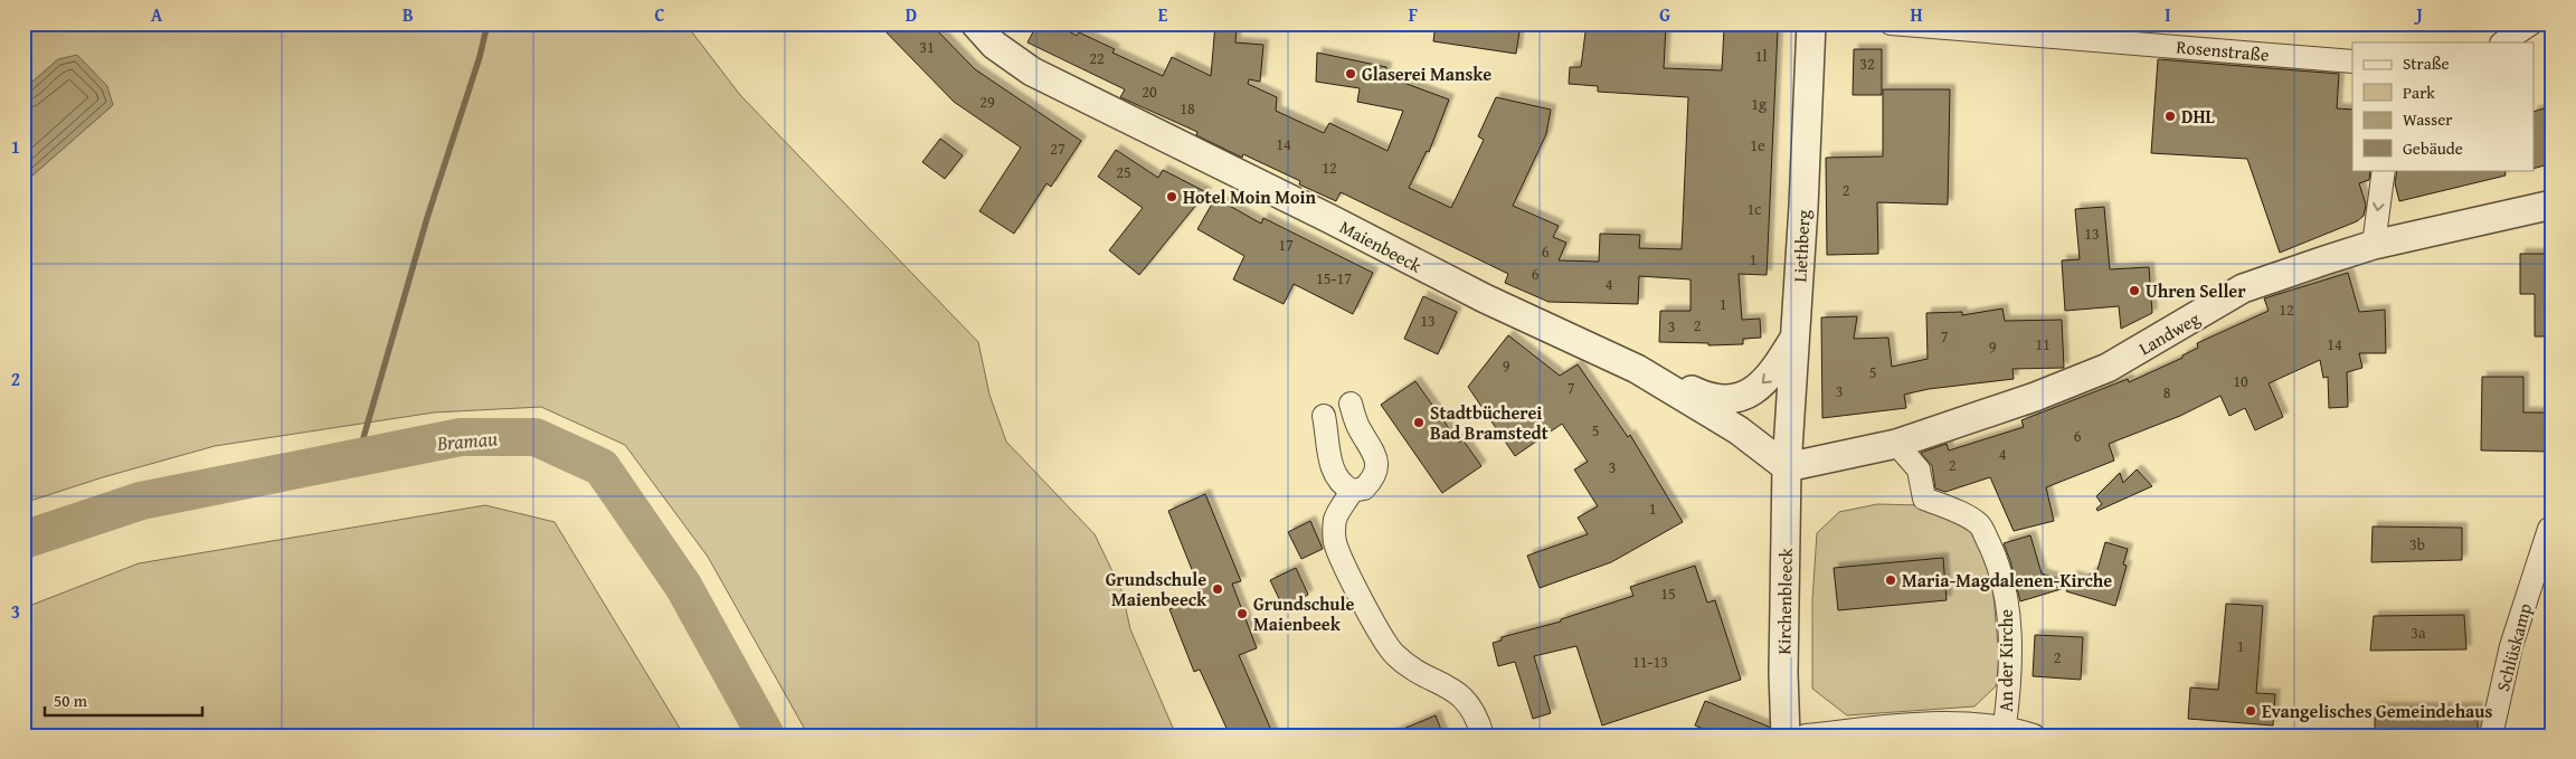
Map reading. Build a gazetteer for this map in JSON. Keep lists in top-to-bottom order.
{
  "streets": {
    "street": [
      "Rosenstraße",
      "Maienbeeck",
      "Liethberg",
      "Landweg",
      "Kirchenbleeck",
      "Schlüskamp",
      "An der Kirche"
    ]
  },
  "crossings": [
    ["Maienbeeck", "Liethberg"],
    ["Maienbeeck", "Landweg"],
    ["Maienbeeck", "Kirchenbleeck"],
    ["Liethberg", "Landweg"],
    ["Liethberg", "Kirchenbleeck"],
    ["Landweg", "Kirchenbleeck"],
    ["Landweg", "An der Kirche"]
  ],
  "water": ["Bramau"],
  "places": [
    "Glaserei Manske",
    "DHL",
    "Hotel Moin Moin",
    "Uhren Seller",
    "Stadtbücherei Bad Bramstedt",
    "Maria-Magdalenen-Kirche",
    "Grundschule Maienbeeck",
    "Grundschule Maienbeek",
    "Evangelisches Gemeindehaus"
  ],
  "house_numbers": [
    "31",
    "1l",
    "22",
    "32",
    "20",
    "29",
    "1g",
    "18",
    "14",
    "1e",
    "27",
    "12",
    "25",
    "2",
    "1c",
    "13",
    "17",
    "6",
    "1",
    "6",
    "15-17",
    "4",
    "1",
    "12",
    "13",
    "2",
    "3",
    "7",
    "11",
    "14",
    "9",
    "9",
    "5",
    "10",
    "7",
    "3",
    "8",
    "5",
    "6",
    "4",
    "2",
    "3",
    "1",
    "3b",
    "15",
    "3a",
    "1",
    "2",
    "11-13"
  ],
  "legend": [
    "Straße",
    "Park",
    "Wasser",
    "Gebäude"
  ],
  "scale_bar": "50 m",
  "grid": {
    "columns": [
      "A",
      "B",
      "C",
      "D",
      "E",
      "F",
      "G",
      "H",
      "I",
      "J"
    ],
    "rows": ["1", "2", "3"]
  }
}
